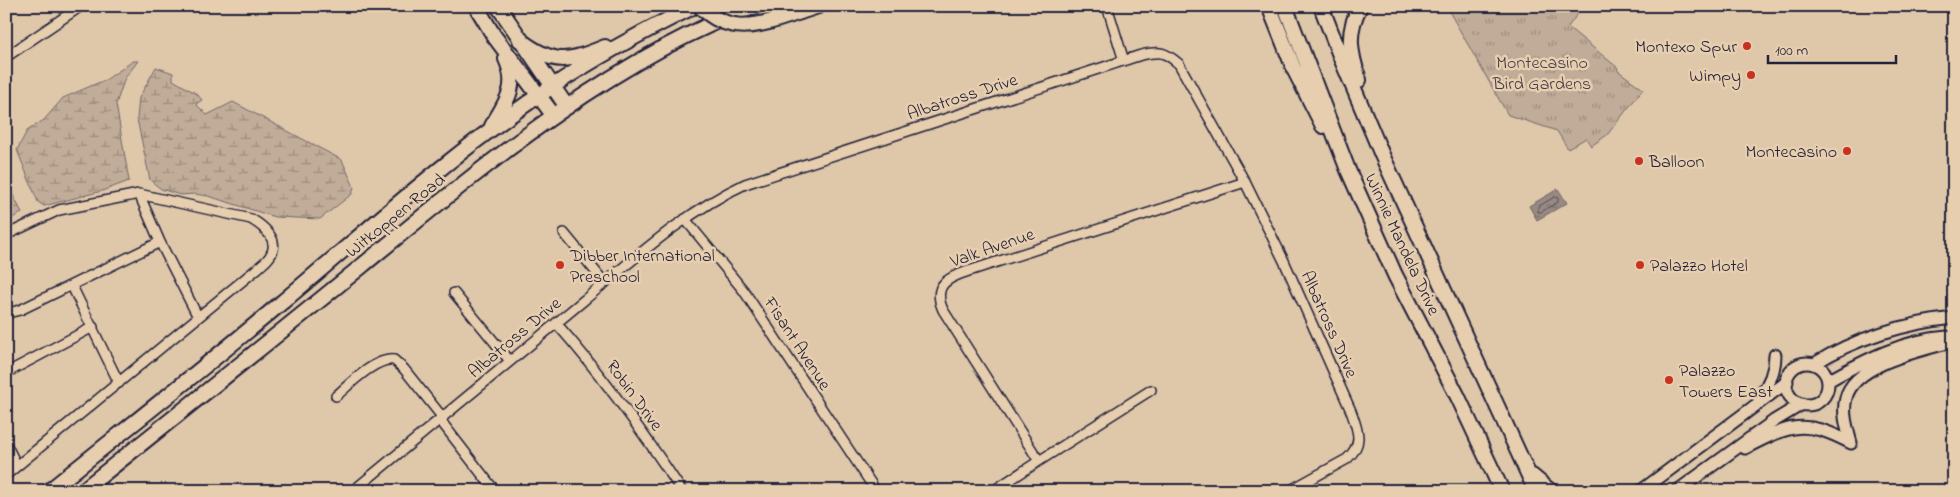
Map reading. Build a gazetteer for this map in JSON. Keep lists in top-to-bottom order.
{
  "streets": {
    "main road": ["Witkoppen Road", "Winnie Mandela Drive"],
    "street": [
      "Albatross Drive",
      "Valk Avenue",
      "Fisant Avenue",
      "Robin Drive"
    ]
  },
  "crossings": [
    ["Albatross Drive", "Valk Avenue"],
    ["Albatross Drive", "Fisant Avenue"],
    ["Albatross Drive", "Robin Drive"]
  ],
  "parks": ["Montecasino Bird Gardens"],
  "places": [
    "Montexo Spur",
    "Wimpy",
    "Montecasino",
    "Balloon",
    "Dibber International Preschool",
    "Palazzo Hotel",
    "Palazzo Towers East"
  ],
  "scale_bar": "100 m"
}
